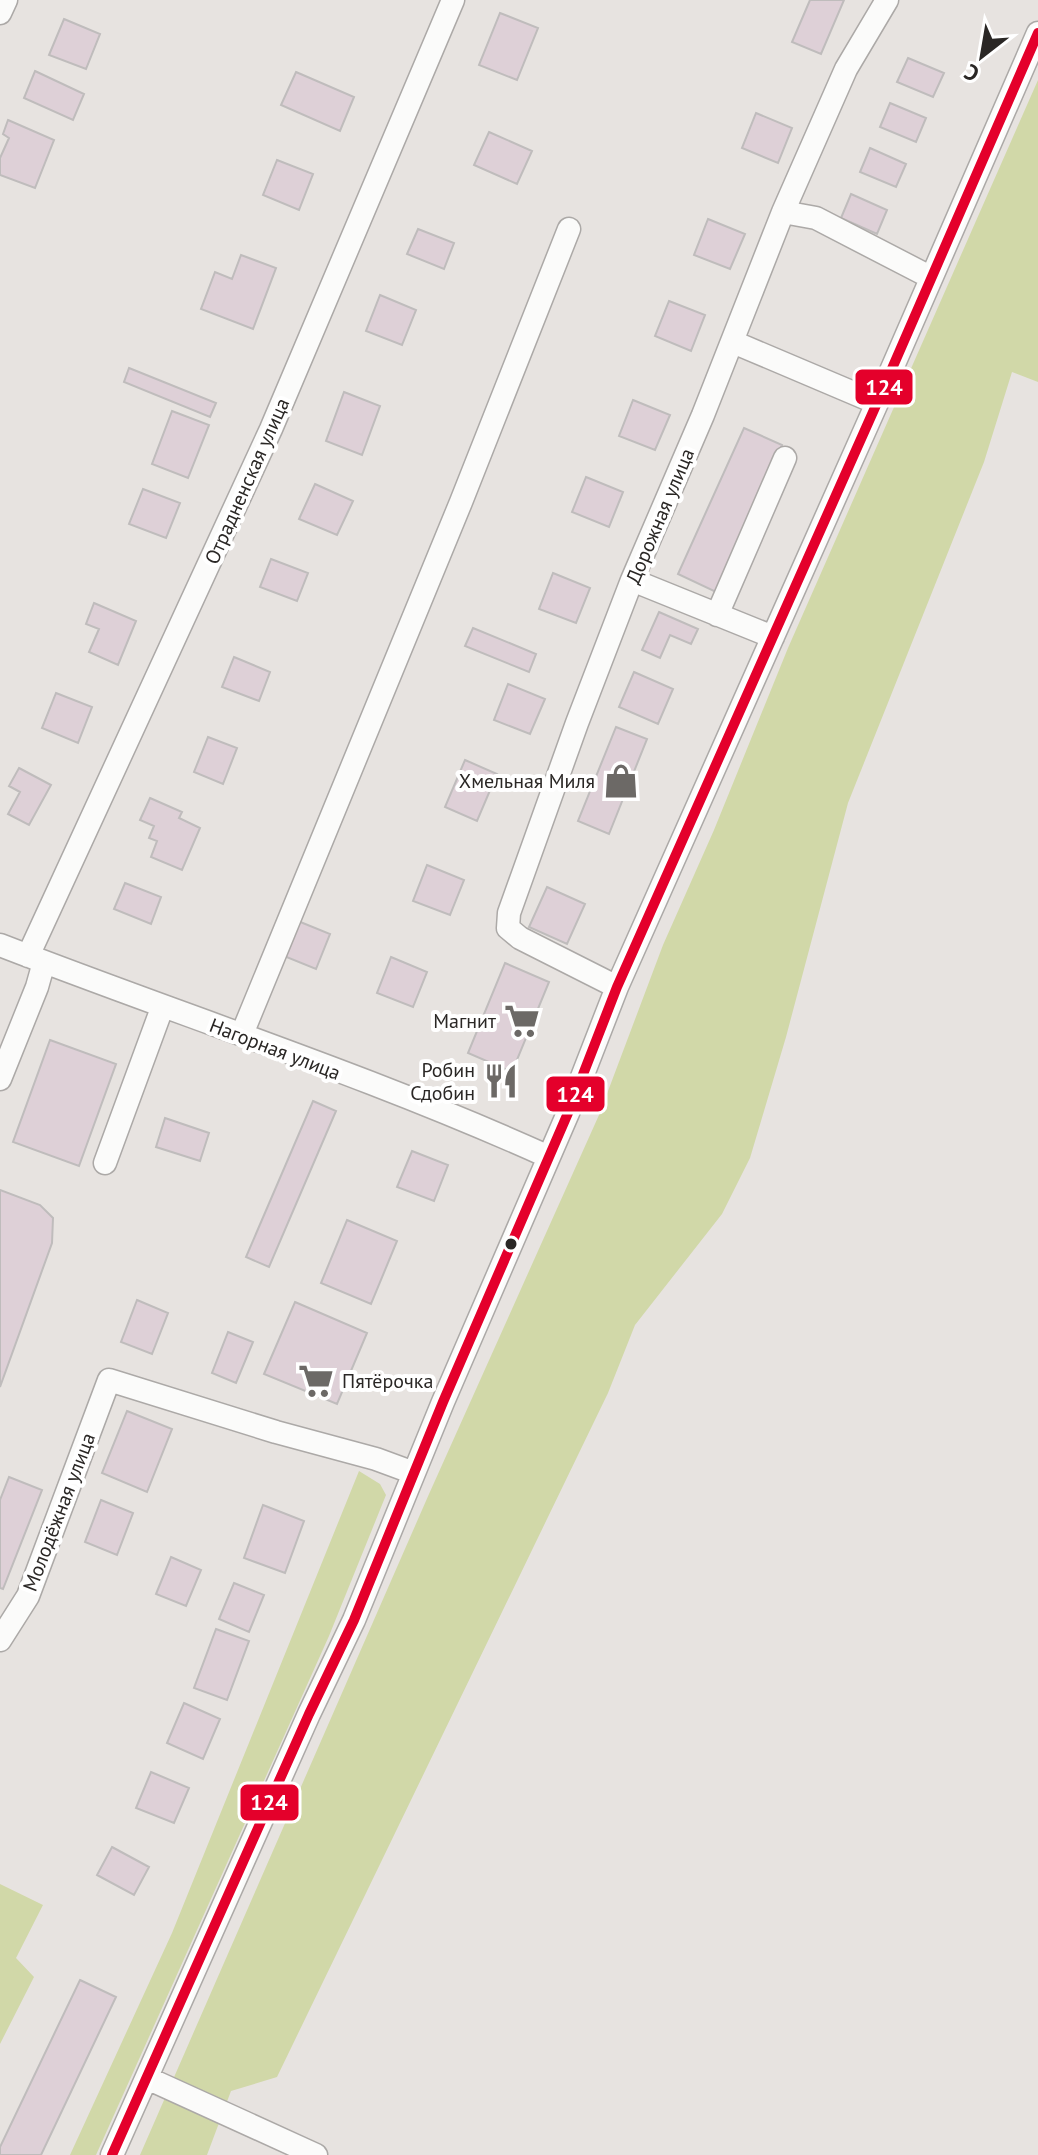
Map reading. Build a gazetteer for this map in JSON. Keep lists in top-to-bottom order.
{
  "streets": {
    "street": [
      "Отрадненская улица",
      "Дорожная улица",
      "Нагорная улица",
      "Молодёжная улица"
    ]
  },
  "crossings": [
    ["Отрадненская улица", "Нагорная улица"]
  ],
  "places": {
    "shop": ["Хмельная Миля"],
    "supermarket": ["Магнит", "Пятёрочка"],
    "restaurant": ["Робин Сдобин"]
  },
  "lines": ["transit line 124"],
  "north": "bottom left"
}
